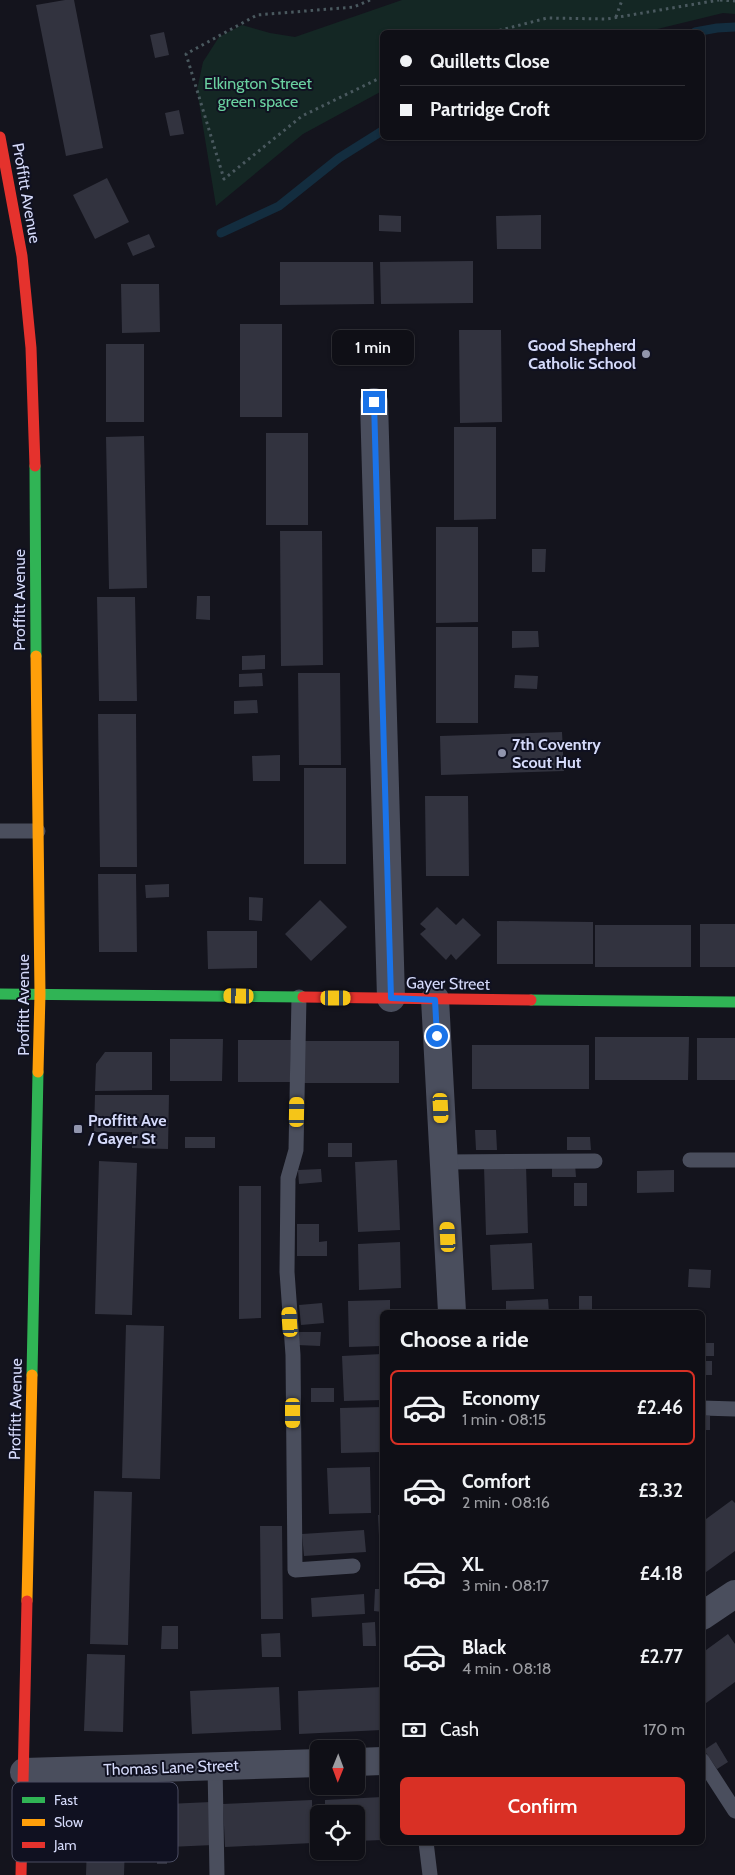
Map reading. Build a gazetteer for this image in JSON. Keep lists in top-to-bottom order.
{
  "streets": {
    "street": ["Proffitt Avenue", "Gayer Street", "Thomas Lane Street"]
  },
  "crossings": [
    ["Proffitt Avenue", "Gayer Street"],
    ["Proffitt Avenue", "Thomas Lane Street"]
  ],
  "parks": ["Elkington Street green space"],
  "places": {
    "other": ["Good Shepherd Catholic School", "7th Coventry Scout Hut"],
    "transit": ["Proffitt Ave / Gayer St"]
  },
  "legend": ["Fast", "Slow", "Jam"],
  "north": "bottom",
  "page": {
    "banner": ["Quilletts Close", "Partridge Croft"],
    "bubble": "1 min",
    "heading": "Choose a ride",
    "list": [
      {
        "name": "Economy",
        "note": "1 min · 08:15",
        "value": "£2.46"
      },
      {
        "name": "Comfort",
        "note": "2 min · 08:16",
        "value": "£3.32"
      },
      {
        "name": "XL",
        "note": "3 min · 08:17",
        "value": "£4.18"
      },
      {
        "name": "Black",
        "note": "4 min · 08:18",
        "value": "£2.77"
      }
    ],
    "pay": ["Cash", "170 m"],
    "buttons": "Confirm"
  }
}
